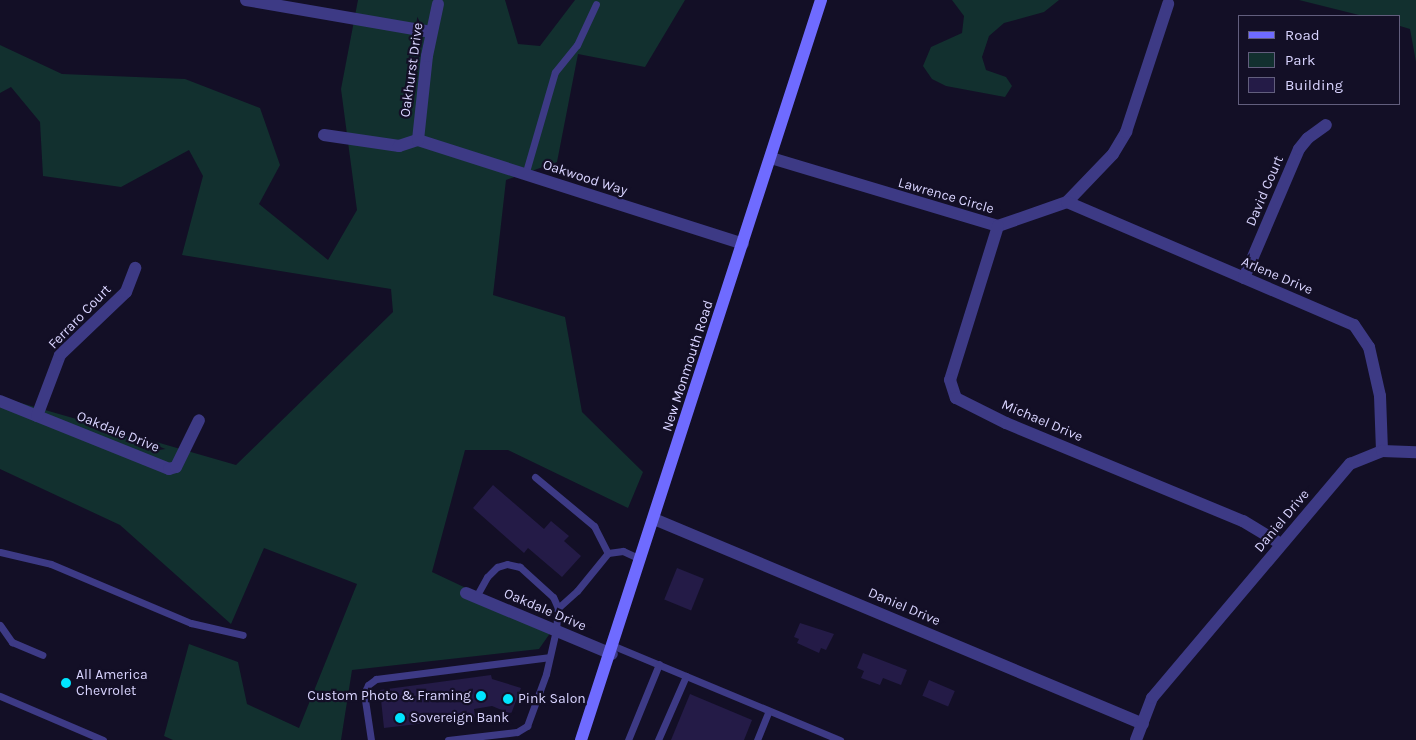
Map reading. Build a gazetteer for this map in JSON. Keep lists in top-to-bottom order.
{
  "streets": {
    "main road": ["New Monmouth Road"],
    "street": [
      "Oakhurst Drive",
      "Oakwood Way",
      "David Court",
      "Lawrence Circle",
      "Arlene Drive",
      "Ferraro Court",
      "Michael Drive",
      "Oakdale Drive",
      "Daniel Drive"
    ]
  },
  "crossings": [
    ["Oakhurst Drive", "Oakwood Way"],
    ["Oakwood Way", "New Monmouth Road"],
    ["David Court", "Arlene Drive"],
    ["Lawrence Circle", "Arlene Drive"],
    ["Lawrence Circle", "New Monmouth Road"],
    ["Lawrence Circle", "Michael Drive"],
    ["Arlene Drive", "Daniel Drive"],
    ["Ferraro Court", "Oakdale Drive"],
    ["New Monmouth Road", "Oakdale Drive"],
    ["New Monmouth Road", "Daniel Drive"],
    ["Michael Drive", "Daniel Drive"]
  ],
  "places": [
    "All America Chevrolet",
    "Custom Photo & Framing",
    "Pink Salon",
    "Sovereign Bank"
  ],
  "legend": ["Road", "Park", "Building"]
}
